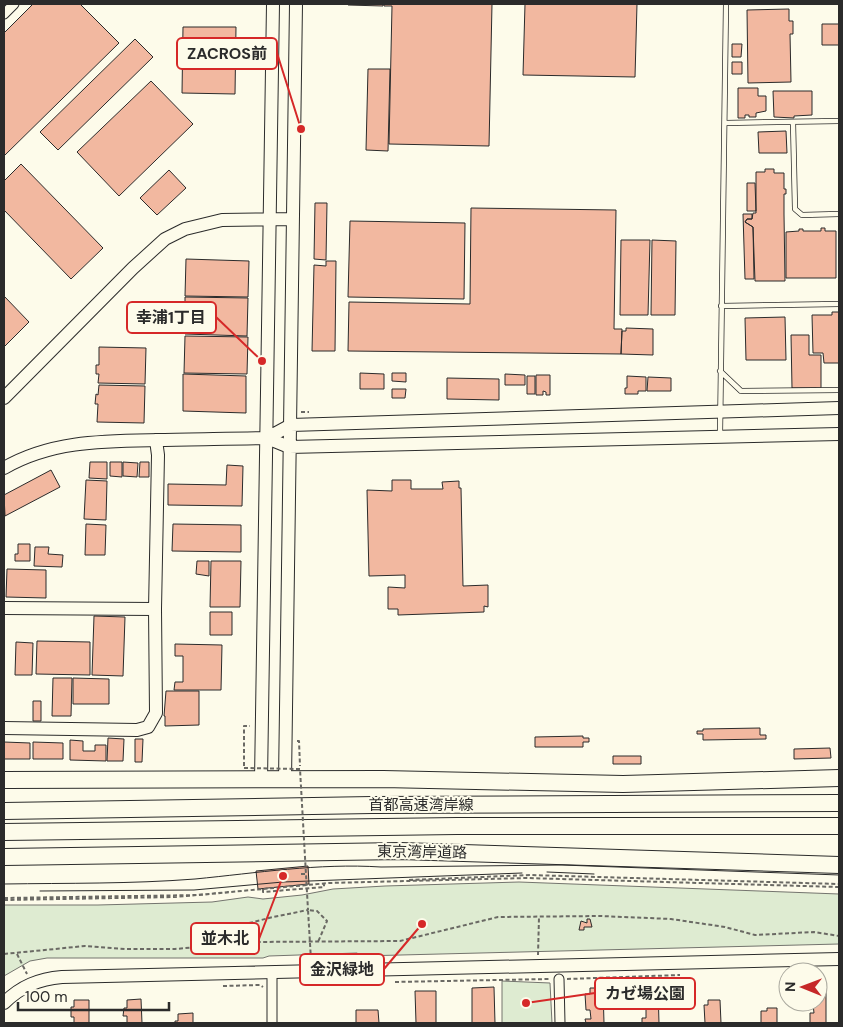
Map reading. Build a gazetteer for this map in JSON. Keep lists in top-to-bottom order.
{
  "streets": {
    "highway": ["首都高速湾岸線", "東京湾岸道路"]
  },
  "places": [
    "ZACROS前",
    "幸浦1丁目",
    "並木北",
    "金沢緑地",
    "カゼ場公園"
  ],
  "scale_bar": "100 m",
  "north": "left"
}
